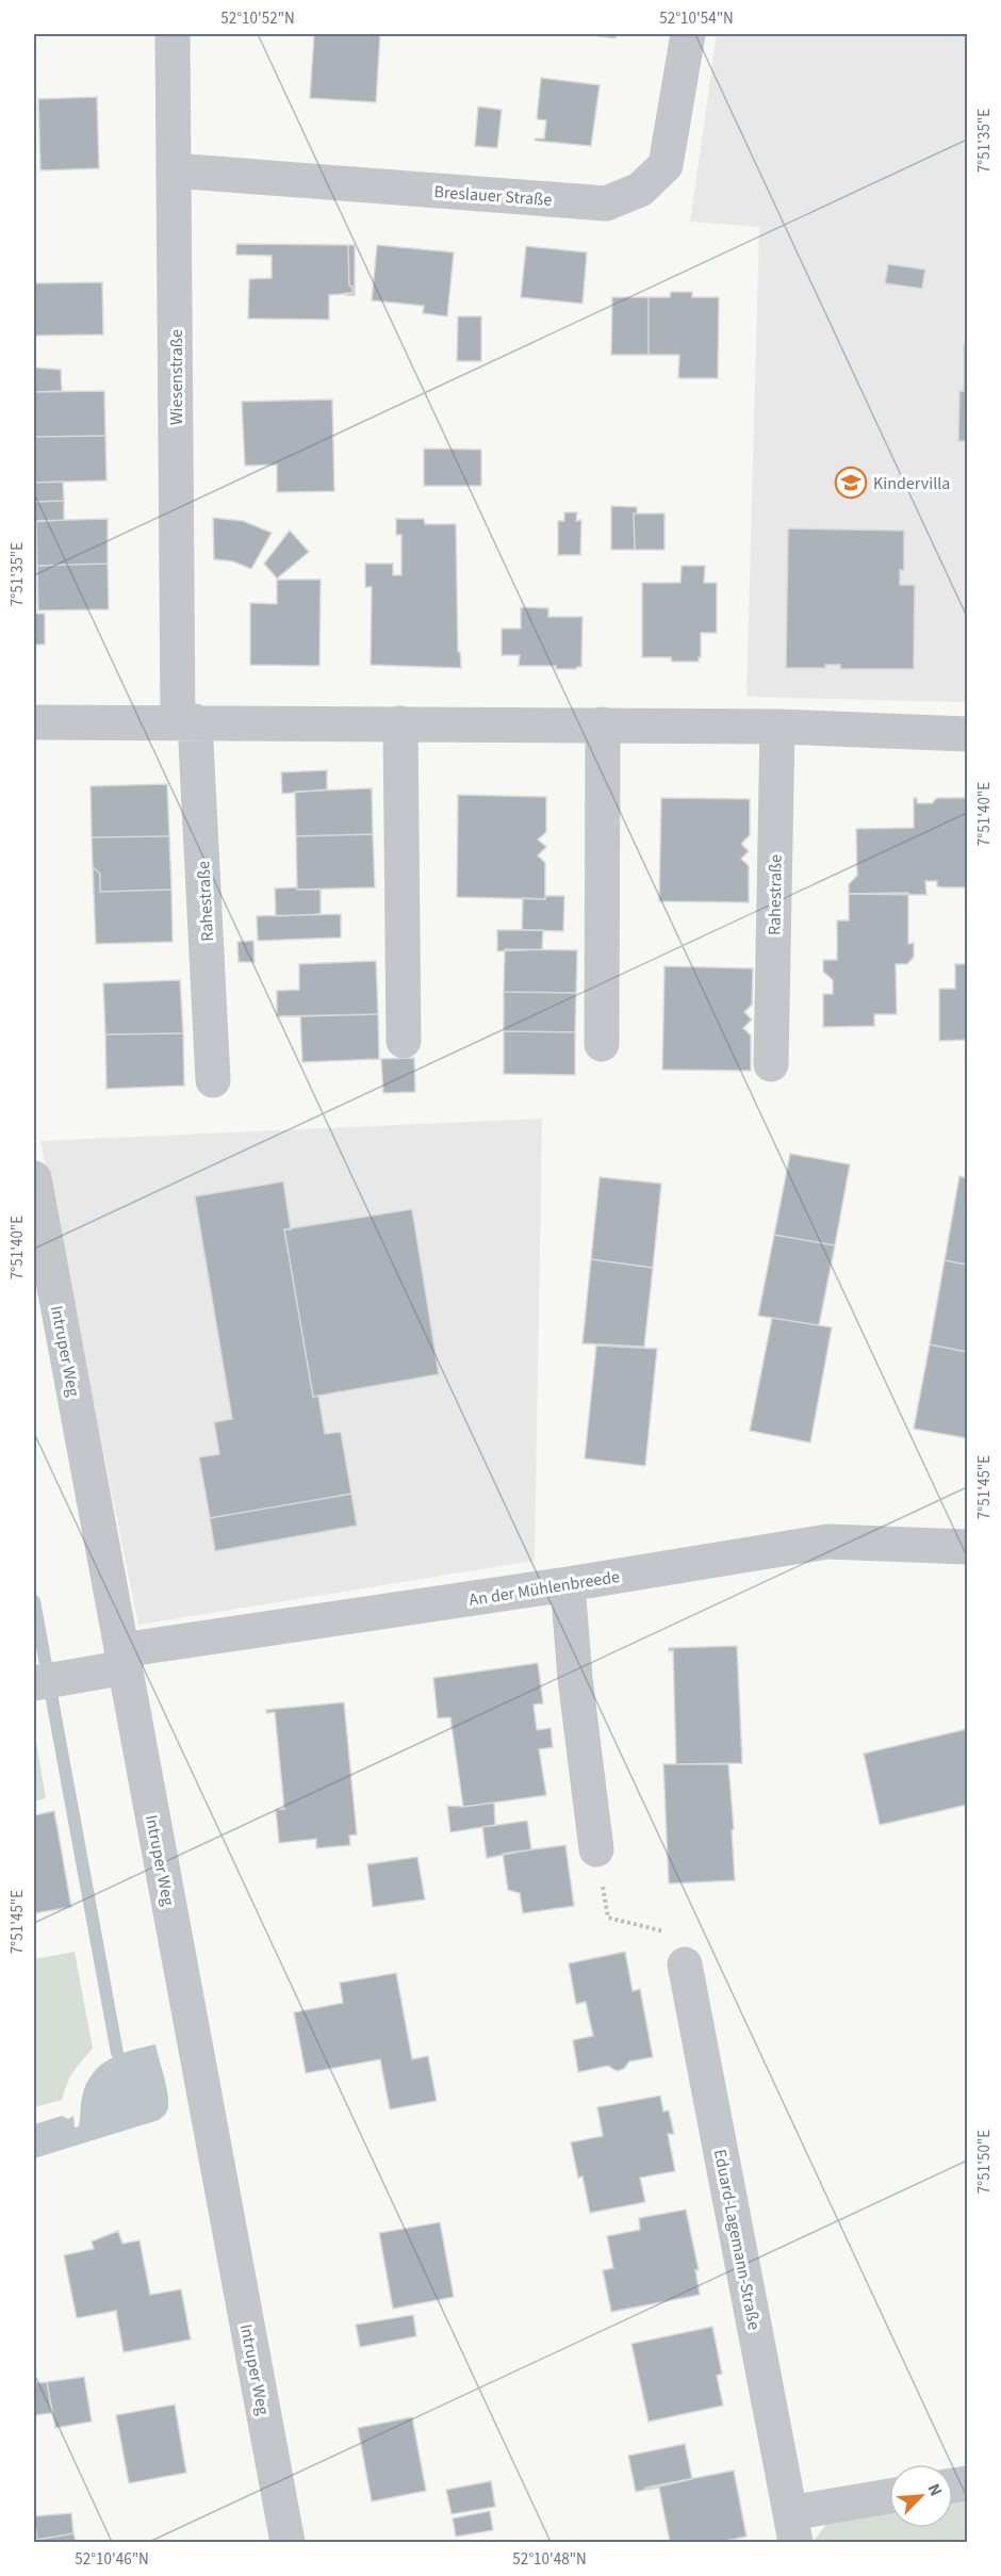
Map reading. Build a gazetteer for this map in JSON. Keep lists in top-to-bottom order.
{
  "streets": {
    "street": [
      "Breslauer Straße",
      "Wiesenstraße",
      "Rahestraße",
      "Intruper Weg",
      "An der Mühlenbreede",
      "Eduard-Lagemann-Straße"
    ]
  },
  "crossings": [
    ["Breslauer Straße", "Wiesenstraße"],
    ["Wiesenstraße", "Rahestraße"],
    ["Intruper Weg", "An der Mühlenbreede"]
  ],
  "places": {
    "school or university": ["Kindervilla"]
  },
  "north": "top right",
  "coordinates": [
    "52°10'52\"N",
    "52°10'54\"N",
    "7°51'35\"E",
    "7°51'40\"E",
    "7°51'45\"E",
    "7°51'50\"E",
    "52°10'46\"N",
    "52°10'48\"N"
  ]
}
